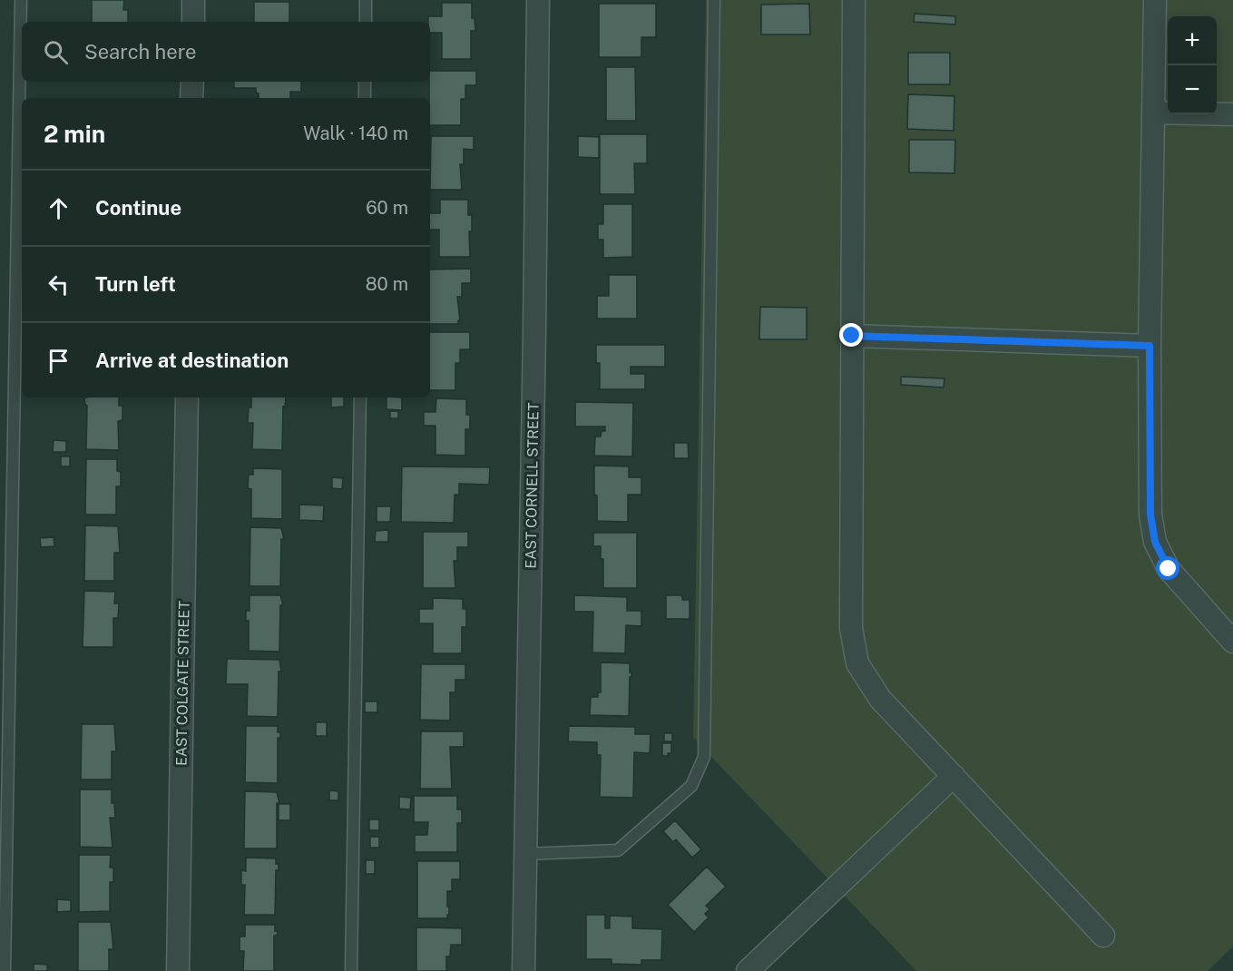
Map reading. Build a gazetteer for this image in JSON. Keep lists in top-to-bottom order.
{
  "streets": {
    "street": ["EAST CORNELL STREET", "EAST COLGATE STREET"]
  },
  "page": {
    "map_buttons": ["+", "−"],
    "search": "Search here",
    "heading": ["2 min", "Walk · 140 m"],
    "list": [
      ["Continue", "60 m"],
      ["Turn left", "80 m"],
      "Arrive at destination"
    ]
  }
}
